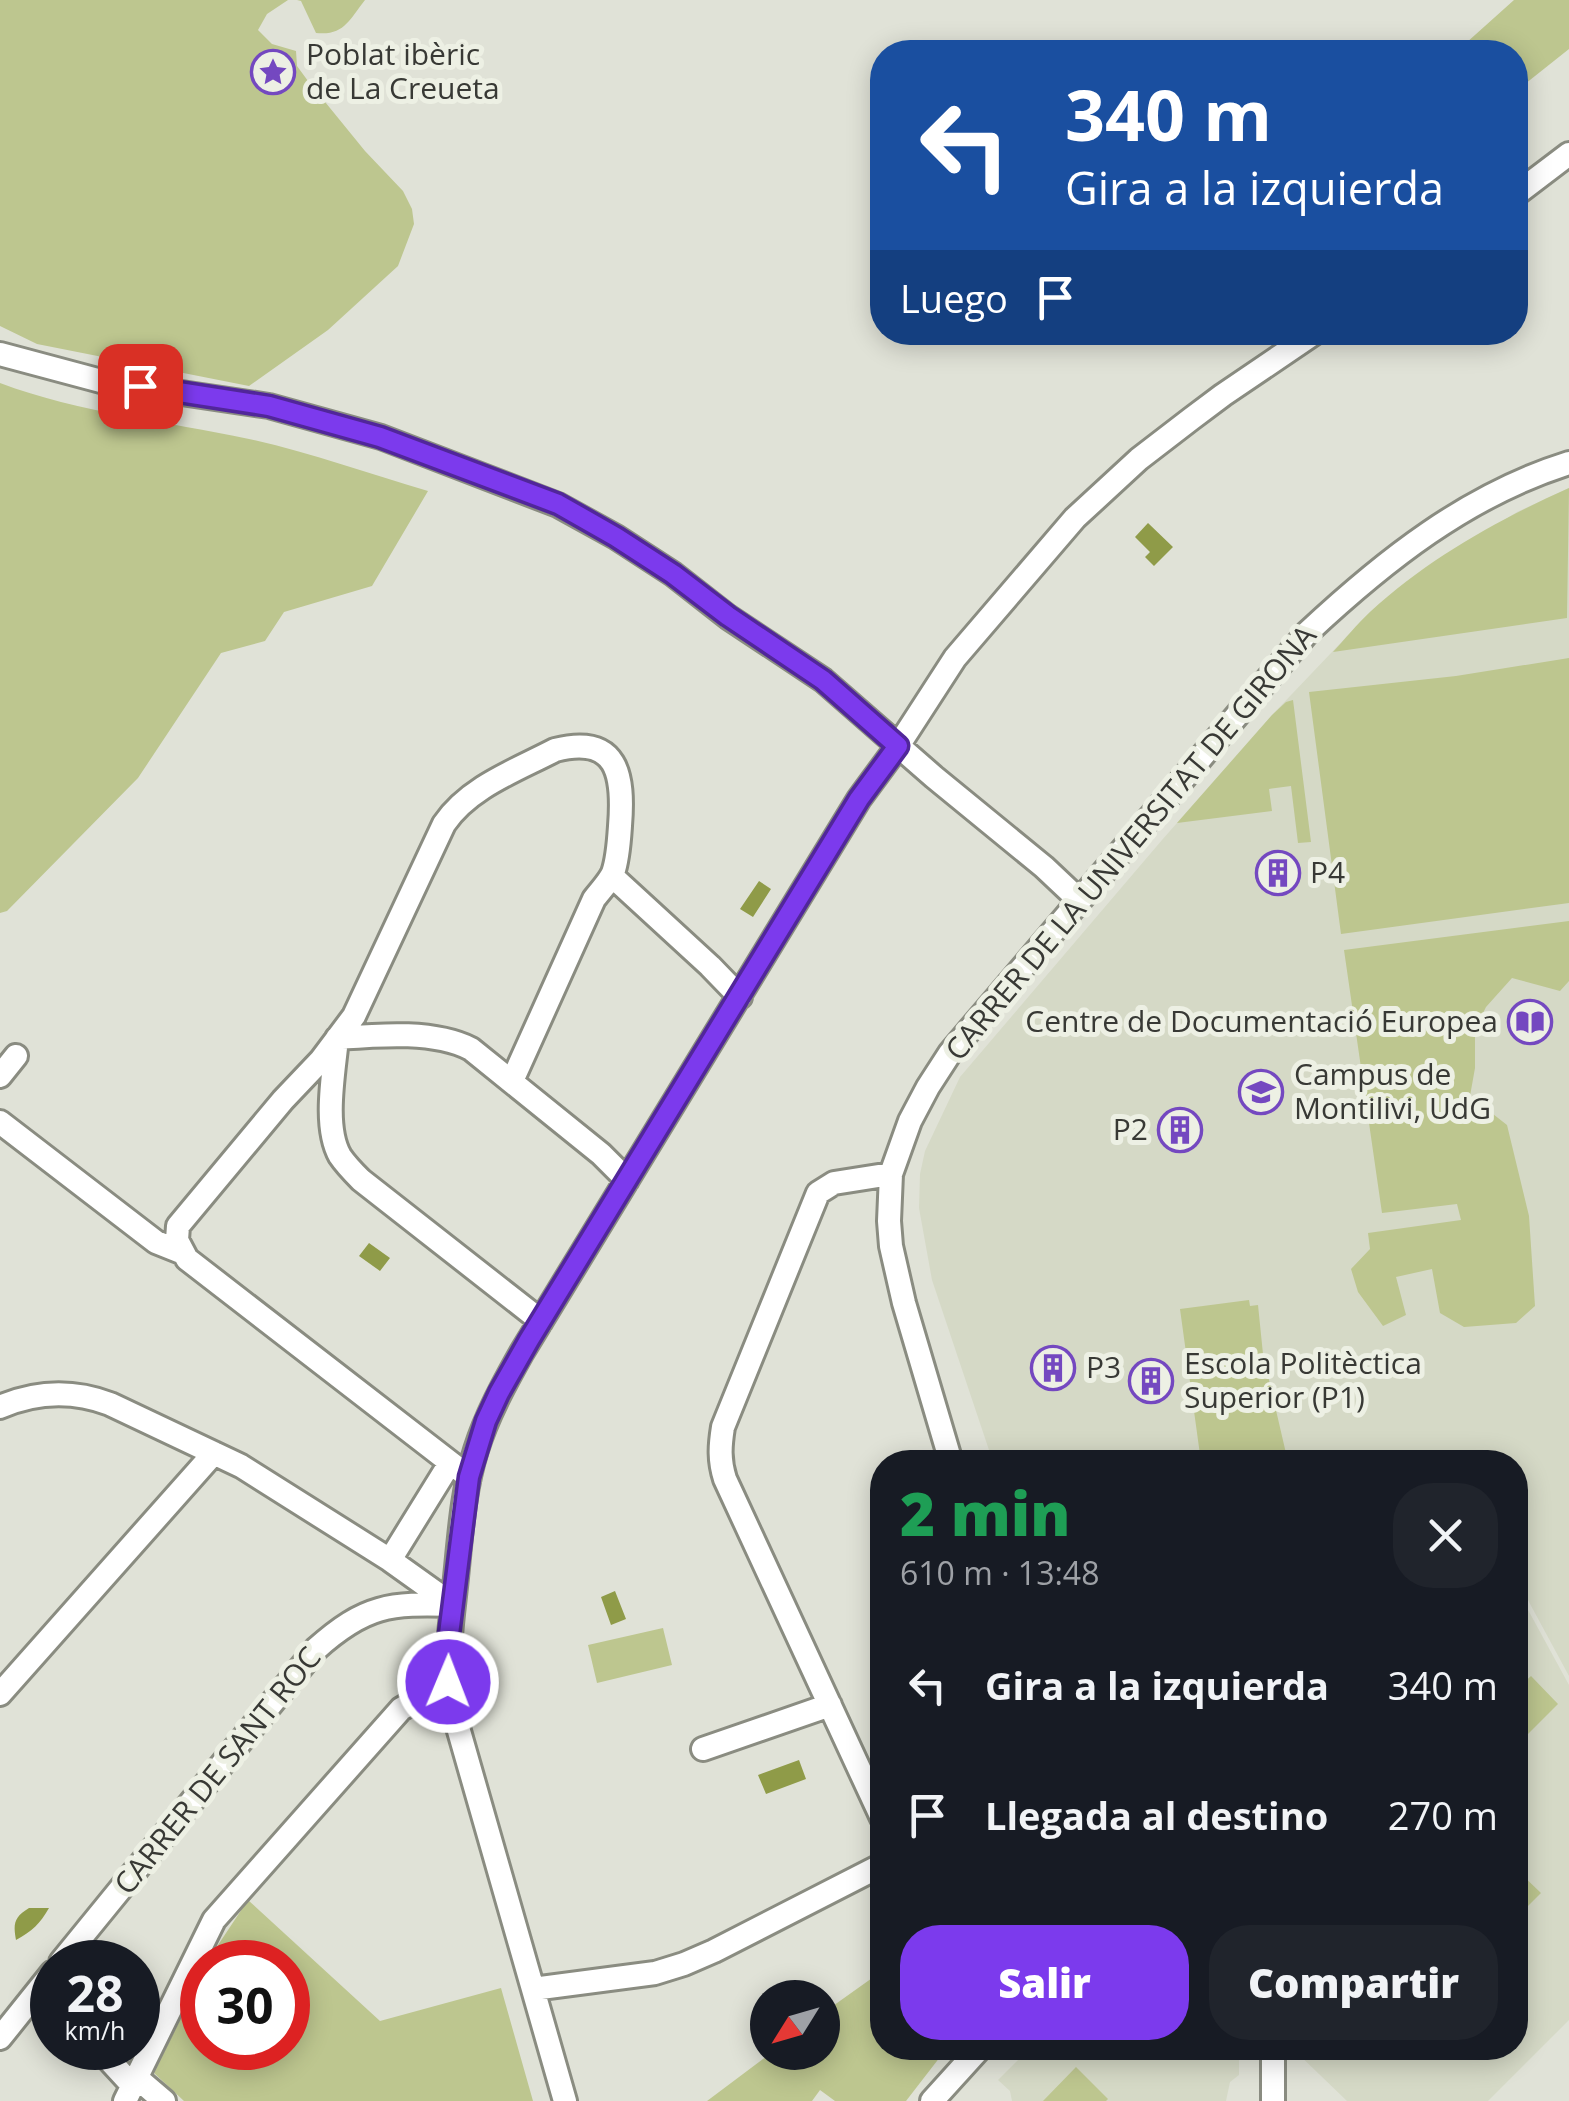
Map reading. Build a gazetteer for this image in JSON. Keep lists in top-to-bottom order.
{
  "streets": {
    "street": ["CARRER DE LA UNIVERSITAT DE GIRONA", "CARRER DE SANT ROC"]
  },
  "places": {
    "place": ["Poblat ibèric de La Creueta"],
    "building": [
      "P4",
      "P2",
      "P3",
      "Escola Politèctica Superior (P1)"
    ],
    "library": ["Centre de Documentació Europea"],
    "school or university": ["Campus de Montilivi, UdG"]
  },
  "north": "bottom left",
  "page": {
    "turn": ["340 m", "Gira a la izquierda"],
    "then": "Luego",
    "heading": ["2 min", "610 m · 13:48"],
    "list": [
      {
        "name": "Gira a la izquierda",
        "value": "340 m"
      },
      {
        "name": "Llegada al destino",
        "value": "270 m"
      }
    ],
    "buttons": ["Salir", "Compartir"],
    "speed": "28 km/h",
    "limit": "30"
  }
}
